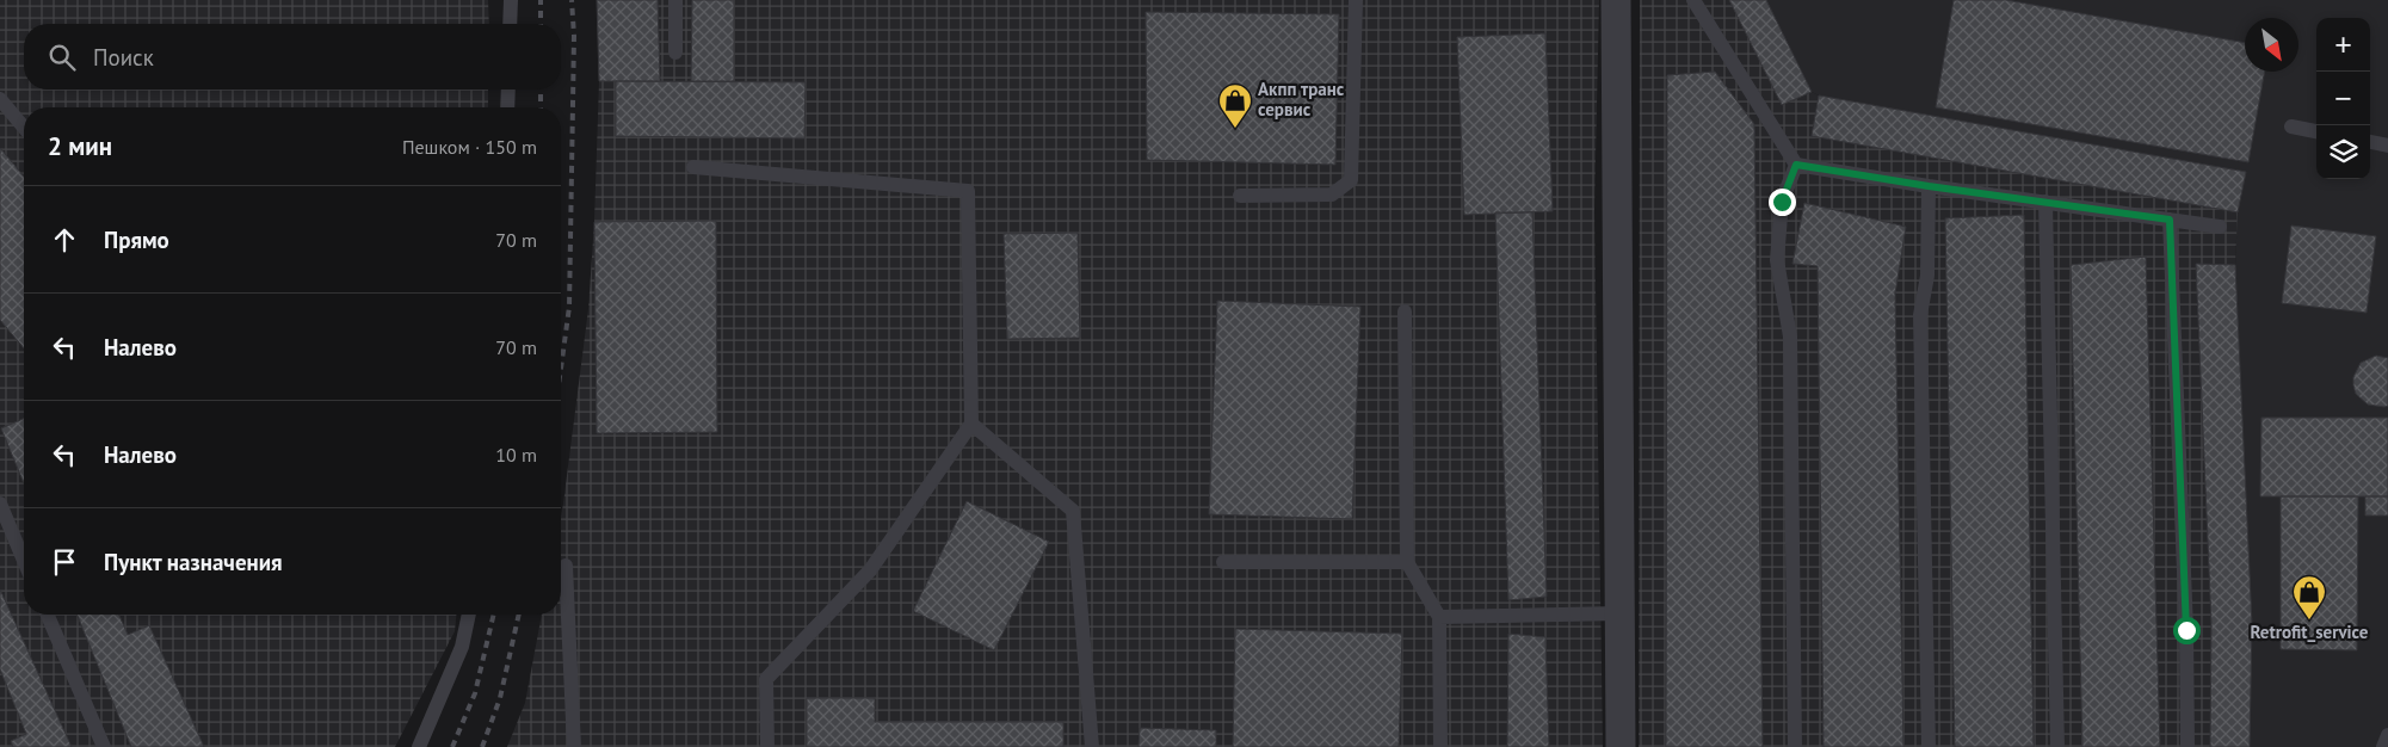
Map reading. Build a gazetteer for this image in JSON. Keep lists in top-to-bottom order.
{
  "places": {
    "shop": ["Акпп транс сервис", "Retrofit_service"]
  },
  "north": "bottom right",
  "page": {
    "map_buttons": ["+", "−"],
    "search": "Поиск",
    "heading": ["2 мин", "Пешком · 150 m"],
    "list": [
      ["Прямо", "70 m"],
      ["Налево", "70 m"],
      ["Налево", "10 m"],
      "Пункт назначения"
    ]
  }
}
